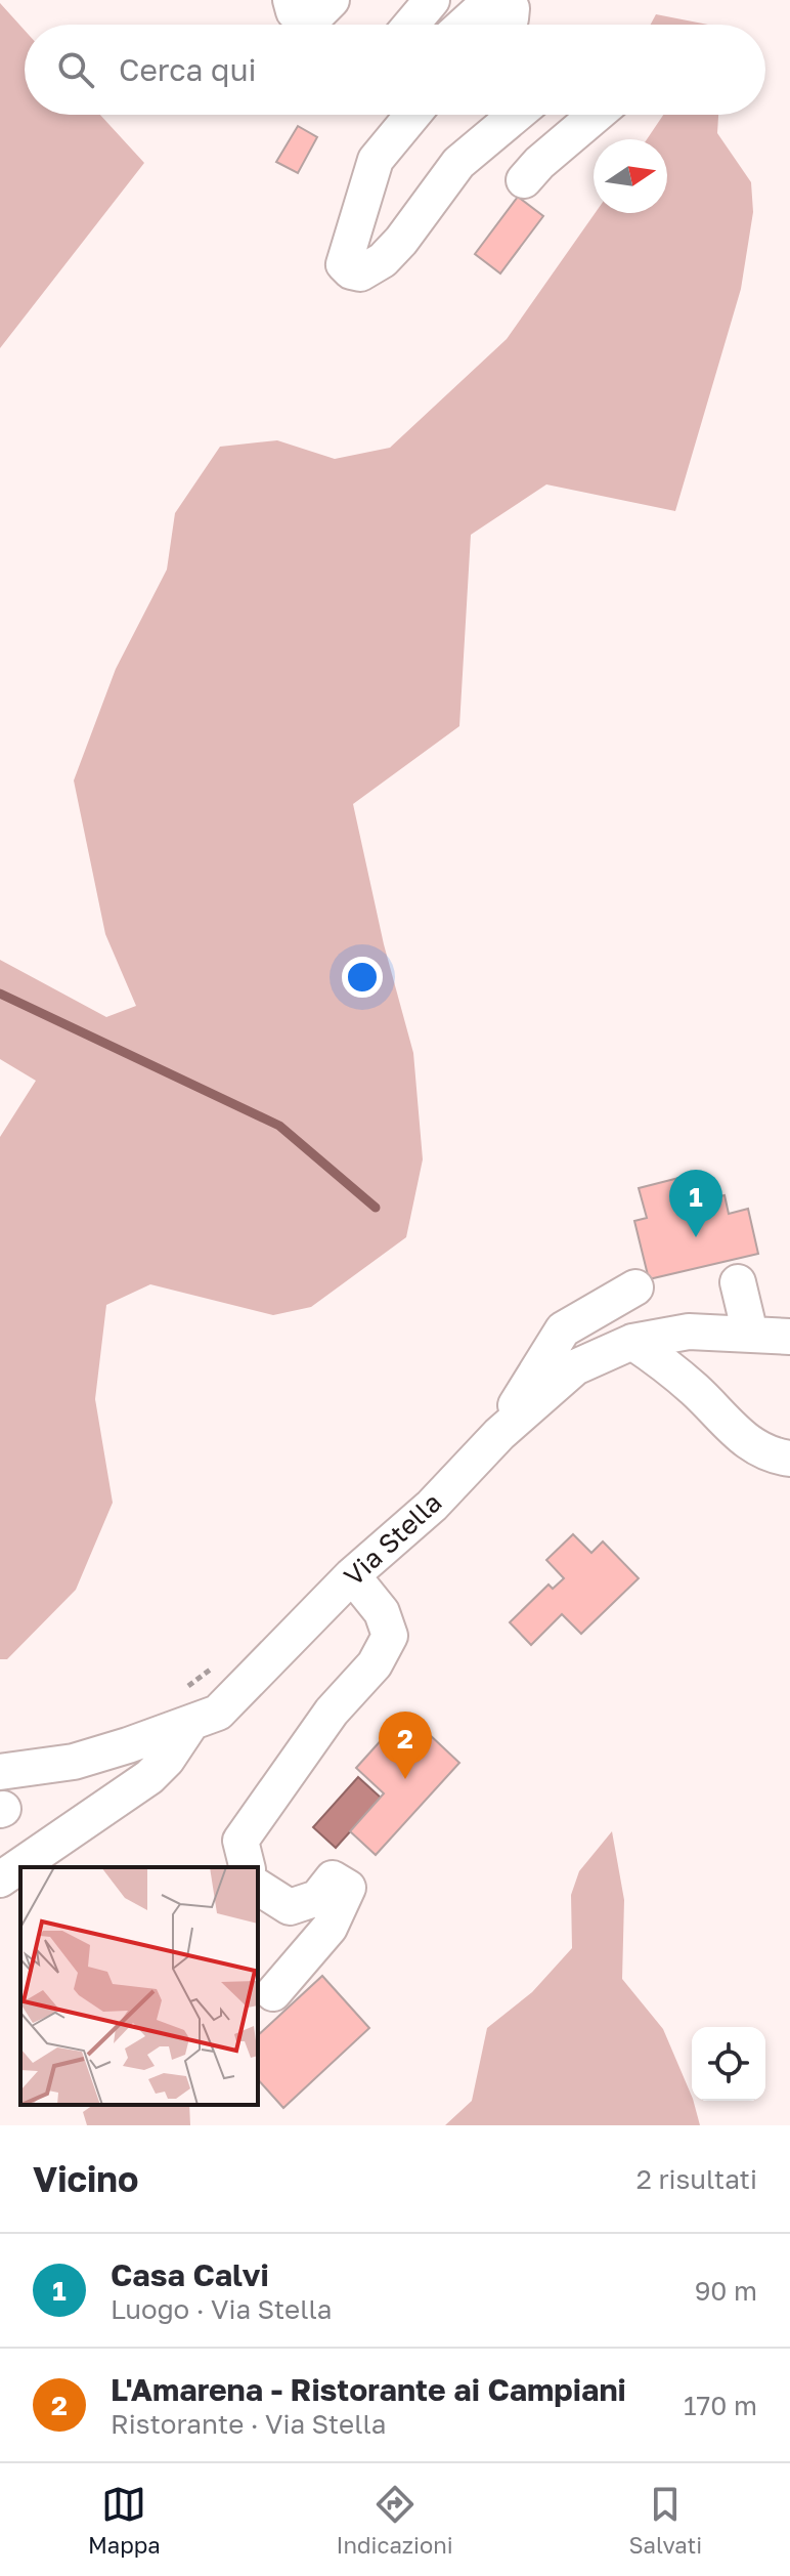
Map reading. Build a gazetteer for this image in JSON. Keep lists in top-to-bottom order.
{
  "streets": {
    "street": ["Via Stella"]
  },
  "north": "right",
  "page": {
    "search": "Cerca qui",
    "pins": ["1", "2"],
    "heading": ["Vicino", "2 risultati"],
    "list": [
      {
        "mark": "1",
        "name": "Casa Calvi",
        "note": "Luogo · Via Stella",
        "value": "90 m"
      },
      {
        "mark": "2",
        "name": "L'Amarena - Ristorante ai Campiani",
        "note": "Ristorante · Via Stella",
        "value": "170 m"
      }
    ],
    "nav": ["Mappa", "Indicazioni", "Salvati"]
  }
}
